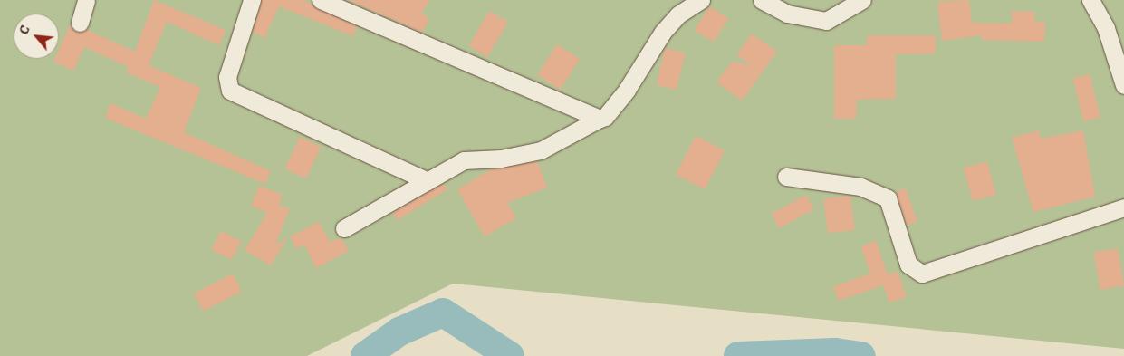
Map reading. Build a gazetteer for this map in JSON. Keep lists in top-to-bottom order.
{
  "north": "top left"
}
